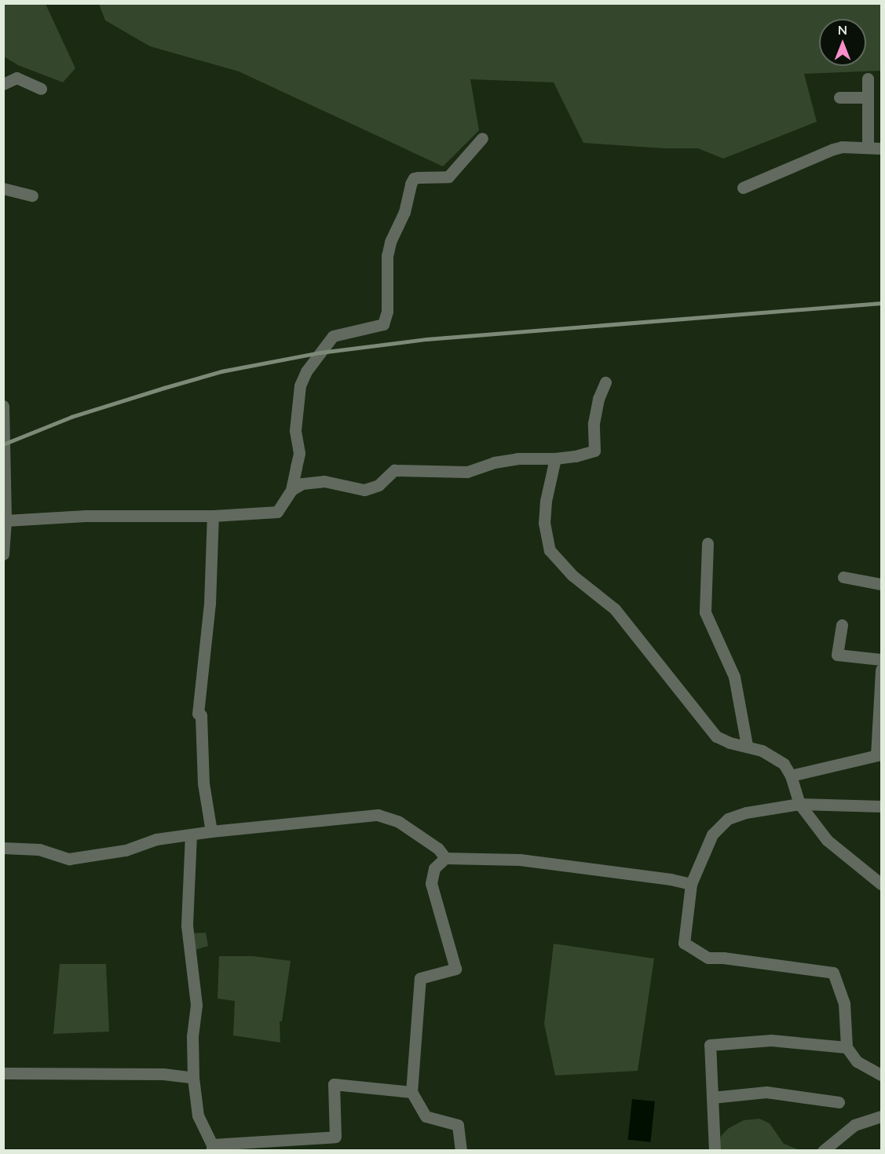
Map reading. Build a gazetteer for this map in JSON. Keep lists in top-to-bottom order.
{
  "north": "top"
}
